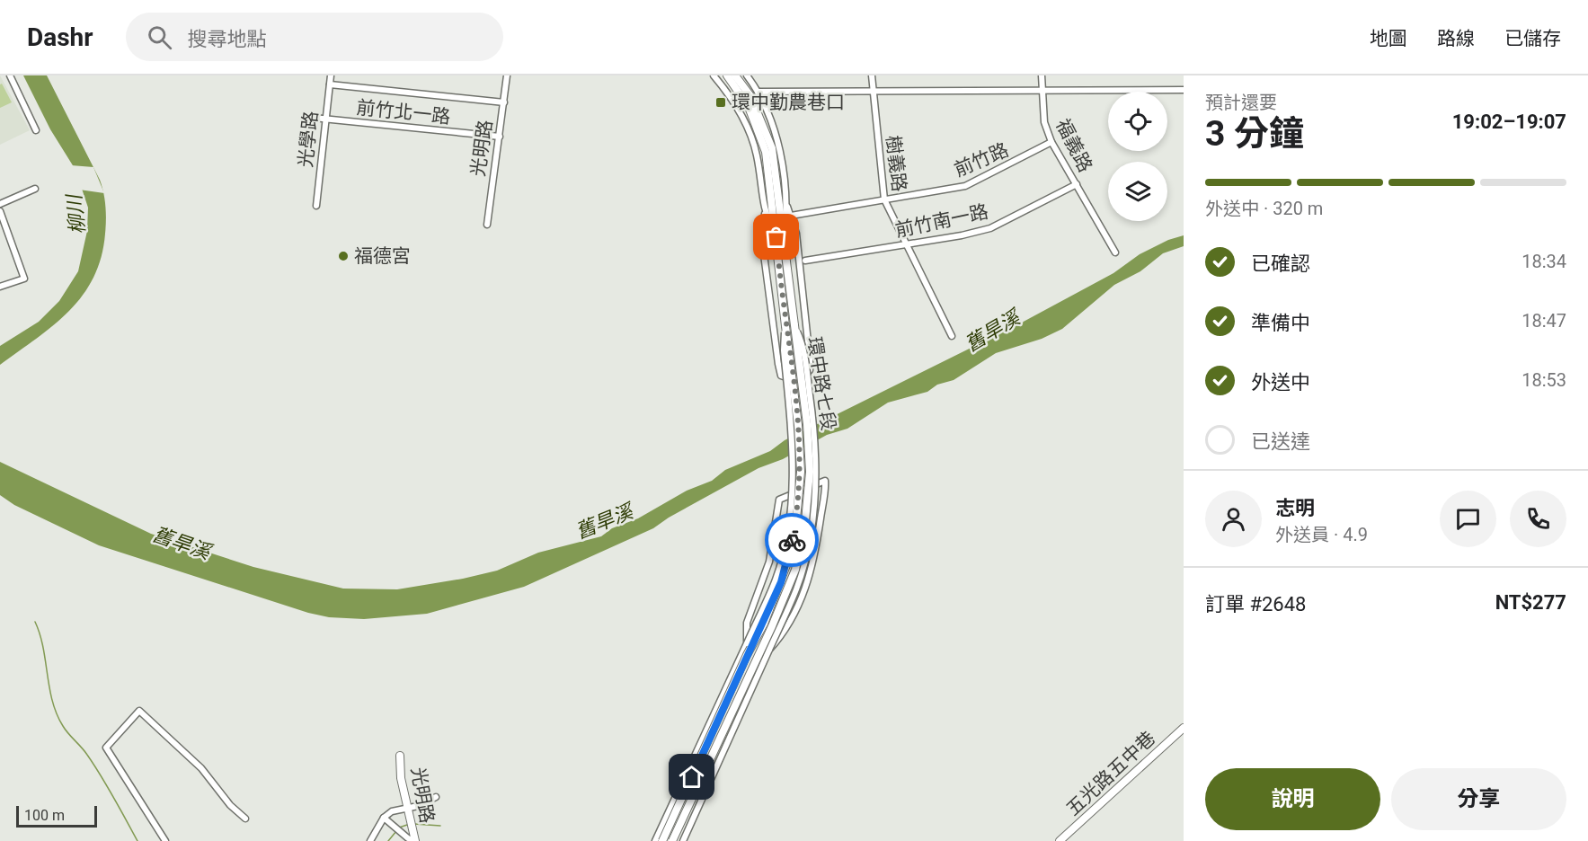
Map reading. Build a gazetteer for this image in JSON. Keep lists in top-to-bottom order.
{
  "streets": {
    "street": [
      "前竹北一路",
      "光學路",
      "福義路",
      "光明路",
      "前竹路",
      "樹義路",
      "前竹南一路",
      "環中路七段",
      "五光路五中巷"
    ]
  },
  "crossings": [
    ["前竹北一路", "光學路"],
    ["前竹北一路", "光明路"],
    ["福義路", "前竹路"],
    ["福義路", "前竹南一路"],
    ["前竹路", "樹義路"],
    ["樹義路", "前竹南一路"]
  ],
  "water": ["柳川", "舊旱溪"],
  "places": {
    "transit": ["環中勤農巷口"],
    "other": ["福德宮"]
  },
  "scale_bar": "100 m",
  "page": {
    "header": "Dashr",
    "search": "搜尋地點",
    "nav": ["地圖", "路線", "已儲存"],
    "heading": ["3 分鐘", "預計還要", "19:02–19:07"],
    "panel": [
      "志明",
      "外送員 · 4.9",
      "訂單 #2648",
      "NT$277"
    ],
    "bar": "外送中 · 320 m",
    "list": [
      ["已確認", "18:34"],
      ["準備中", "18:47"],
      ["外送中", "18:53"],
      "已送達"
    ],
    "buttons": ["說明", "分享"],
    "scale": "100 m"
  }
}
